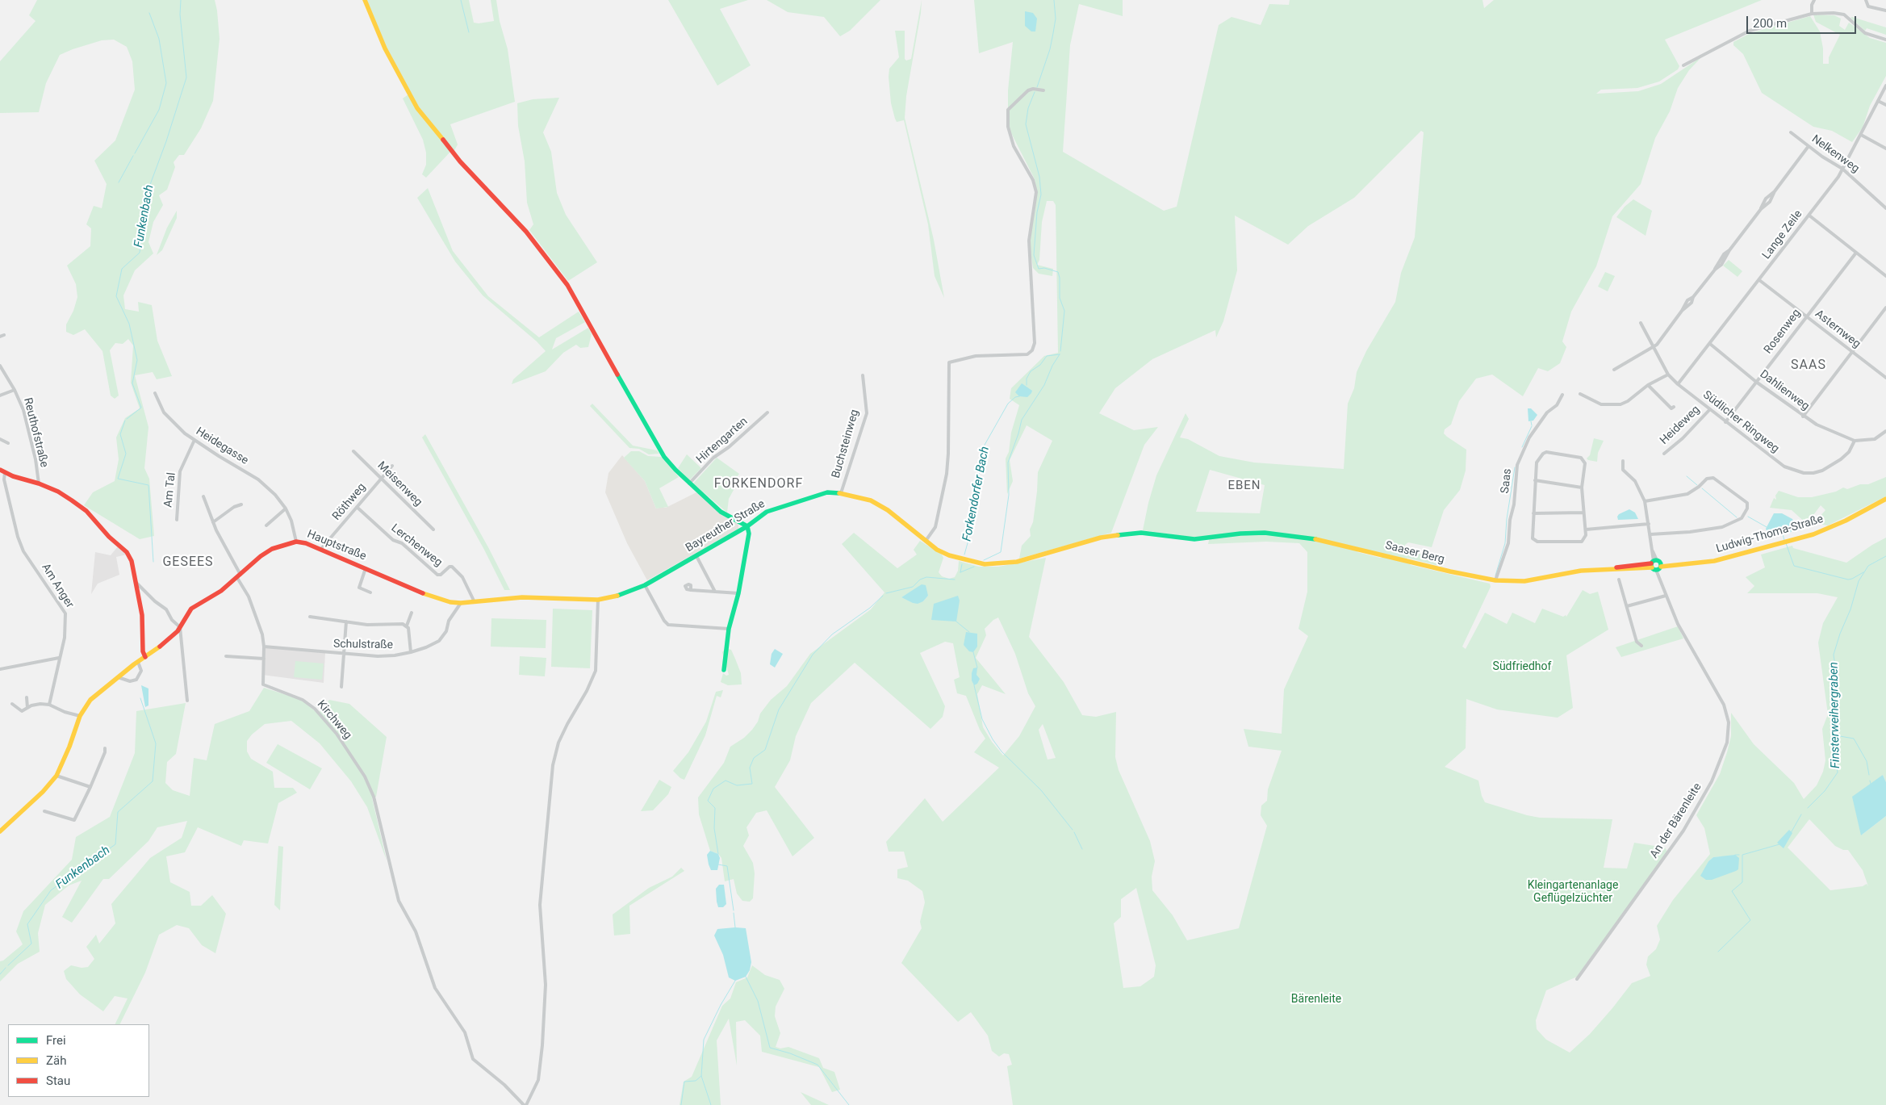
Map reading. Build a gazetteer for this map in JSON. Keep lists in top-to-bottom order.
{
  "streets": {
    "street": [
      "Nelkenweg",
      "Lange Zeile",
      "Asternweg",
      "Rosenweg",
      "Dahlienweg",
      "Südlicher Ringweg",
      "Heideweg",
      "Reuthofstraße",
      "Hirtengarten",
      "Buchsteinweg",
      "Heidegasse",
      "Saas",
      "Meisenweg",
      "Am Tal",
      "Röthweg",
      "Bayreuther Straße",
      "Ludwig-Thoma-Straße",
      "Hauptstraße",
      "Lerchenweg",
      "Saaser Berg",
      "Am Anger",
      "Schulstraße",
      "Kirchweg",
      "An der Bärenleite"
    ]
  },
  "crossings": [
    ["Nelkenweg", "Lange Zeile"],
    ["Lange Zeile", "Asternweg"],
    ["Lange Zeile", "Dahlienweg"],
    ["Lange Zeile", "Südlicher Ringweg"],
    ["Asternweg", "Rosenweg"],
    ["Rosenweg", "Dahlienweg"],
    ["Rosenweg", "Südlicher Ringweg"],
    ["Dahlienweg", "Südlicher Ringweg"],
    ["Südlicher Ringweg", "Heideweg"],
    ["Buchsteinweg", "Bayreuther Straße"],
    ["Heidegasse", "Am Tal"],
    ["Heidegasse", "Hauptstraße"],
    ["Saas", "Saaser Berg"],
    ["Meisenweg", "Röthweg"],
    ["Röthweg", "Hauptstraße"],
    ["Röthweg", "Lerchenweg"],
    ["Bayreuther Straße", "Hauptstraße"],
    ["Bayreuther Straße", "Saaser Berg"],
    ["Ludwig-Thoma-Straße", "Saaser Berg"],
    ["Ludwig-Thoma-Straße", "An der Bärenleite"],
    ["Hauptstraße", "Lerchenweg"],
    ["Hauptstraße", "Schulstraße"],
    ["Hauptstraße", "Kirchweg"],
    ["Saaser Berg", "An der Bärenleite"],
    ["Schulstraße", "Kirchweg"]
  ],
  "districts": [
    "SAAS",
    "FORKENDORF",
    "EBEN",
    "GESEES"
  ],
  "water": ["Funkenbach", "Forkendorfer Bach", "Finsterweihergraben"],
  "parks": ["Südfriedhof", "Kleingartenanlage Geflügelzüchter", "Bärenleite"],
  "legend": ["Frei", "Zäh", "Stau"],
  "scale_bar": "200 m"
}
